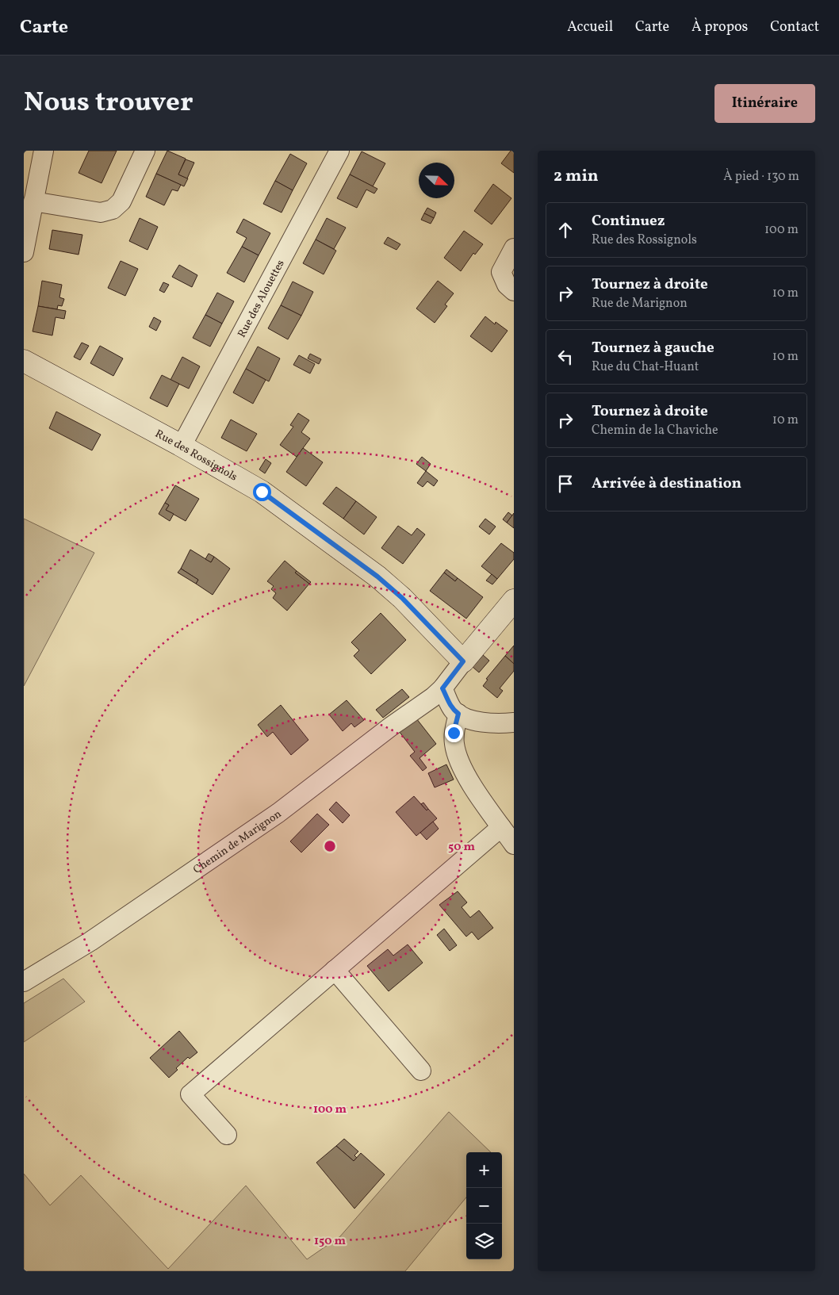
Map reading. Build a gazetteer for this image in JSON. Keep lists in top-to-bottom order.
{
  "streets": {
    "street": ["Rue des Alouettes", "Rue des Rossignols", "Chemin de Marignon"]
  },
  "crossings": [
    ["Rue des Alouettes", "Rue des Rossignols"],
    ["Rue des Rossignols", "Chemin de Marignon"]
  ],
  "north": "bottom right",
  "page": {
    "header": "Carte",
    "nav": [
      "Accueil",
      "Carte",
      "À propos",
      "Contact"
    ],
    "title": "Nous trouver",
    "buttons": "Itinéraire",
    "heading": ["2 min", "À pied · 130 m"],
    "list": [
      ["Continuez", "Rue des Rossignols", "100 m"],
      ["Tournez à droite", "Rue de Marignon", "10 m"],
      ["Tournez à gauche", "Rue du Chat-Huant", "10 m"],
      ["Tournez à droite", "Chemin de la Chaviche", "10 m"],
      "Arrivée à destination"
    ],
    "map_buttons": ["+", "−"]
  },
  "rings": ["50 m", "100 m", "150 m"]
}
